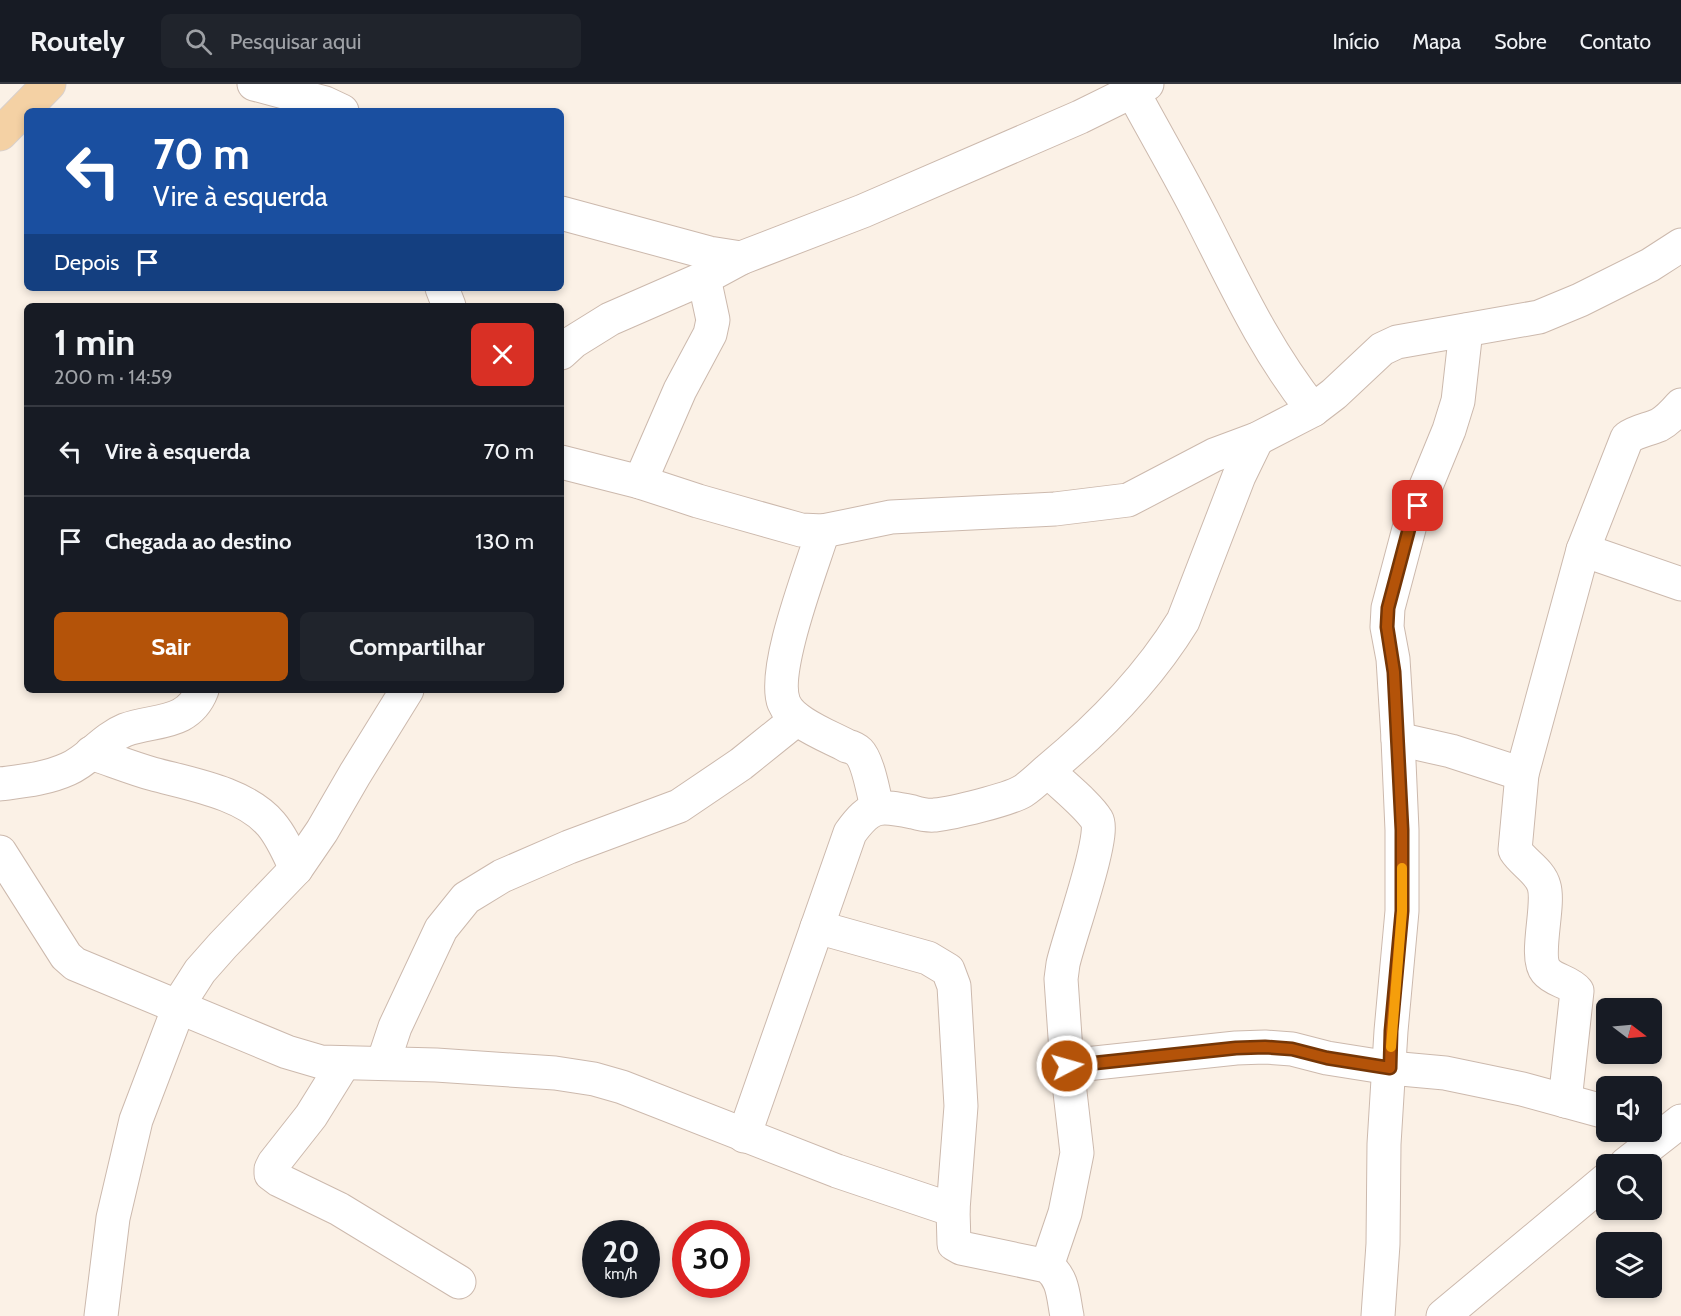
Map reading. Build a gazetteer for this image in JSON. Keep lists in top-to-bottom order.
{
  "north": "right",
  "page": {
    "header": "Routely",
    "search": "Pesquisar aqui",
    "nav": [
      "Início",
      "Mapa",
      "Sobre",
      "Contato"
    ],
    "turn": ["70 m", "Vire à esquerda"],
    "then": "Depois",
    "heading": ["1 min", "200 m · 14:59"],
    "list": [
      {
        "name": "Vire à esquerda",
        "value": "70 m"
      },
      {
        "name": "Chegada ao destino",
        "value": "130 m"
      }
    ],
    "buttons": ["Sair", "Compartilhar"],
    "speed": "20 km/h",
    "limit": "30"
  }
}
